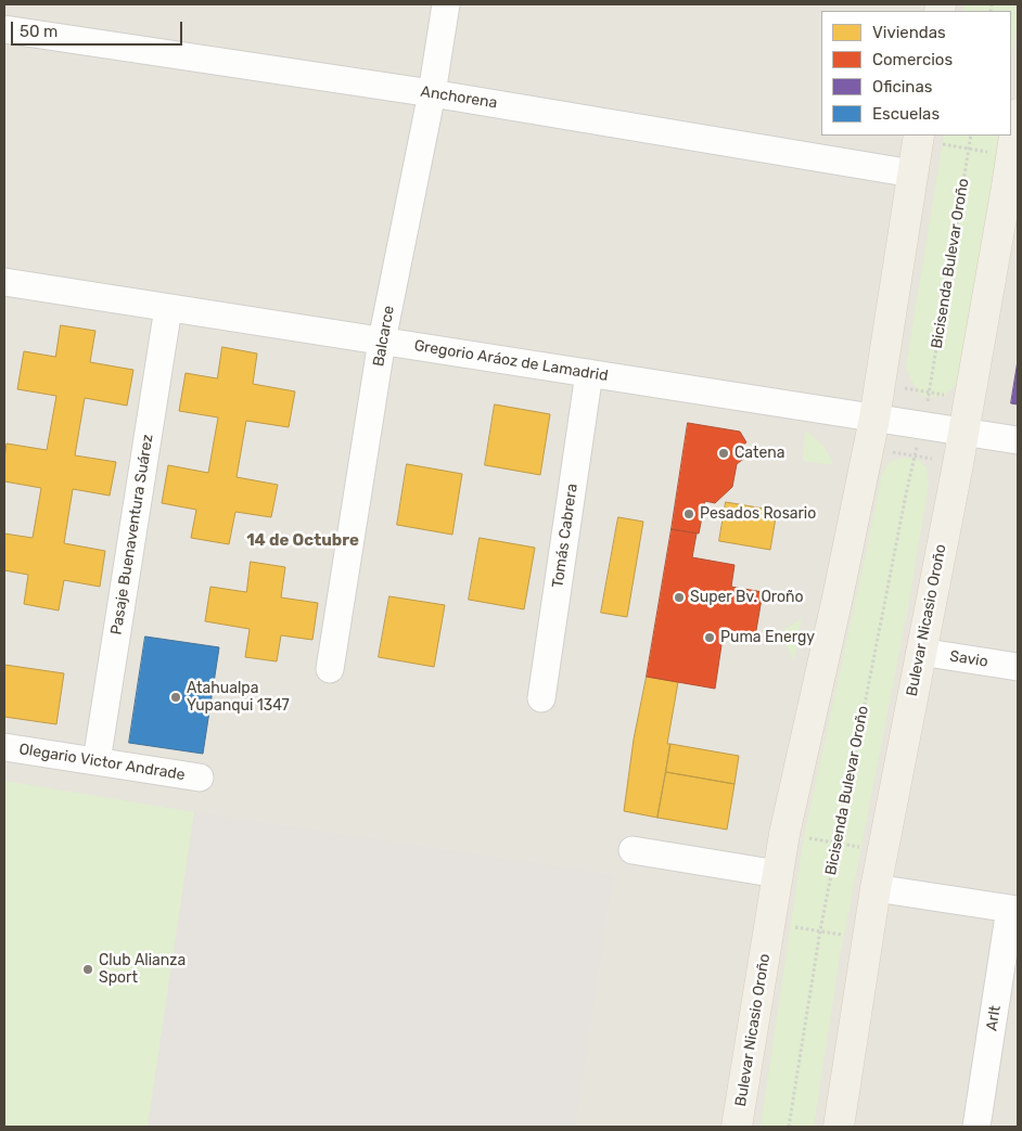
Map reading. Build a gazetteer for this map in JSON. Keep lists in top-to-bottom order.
{
  "streets": {
    "main road": ["Bulevar Nicasio Oroño"],
    "street": [
      "Anchorena",
      "Balcarce",
      "Gregorio Aráoz de Lamadrid",
      "Pasaje Buenaventura Suárez",
      "Tomás Cabrera",
      "Savio",
      "Olegario Victor Andrade",
      "Arlt"
    ],
    "path": ["Bicisenda Bulevar Oroño"]
  },
  "crossings": [
    ["Anchorena", "Balcarce"],
    ["Anchorena", "Bulevar Nicasio Oroño"],
    ["Balcarce", "Gregorio Aráoz de Lamadrid"],
    ["Gregorio Aráoz de Lamadrid", "Pasaje Buenaventura Suárez"],
    ["Gregorio Aráoz de Lamadrid", "Tomás Cabrera"],
    ["Gregorio Aráoz de Lamadrid", "Bulevar Nicasio Oroño"],
    ["Pasaje Buenaventura Suárez", "Olegario Victor Andrade"],
    ["Bulevar Nicasio Oroño", "Savio"]
  ],
  "districts": ["14 de Octubre"],
  "places": [
    "Catena",
    "Pesados Rosario",
    "Super Bv. Oroño",
    "Puma Energy",
    "Atahualpa Yupanqui 1347",
    "Club Alianza Sport"
  ],
  "legend": [
    "Viviendas",
    "Comercios",
    "Oficinas",
    "Escuelas"
  ],
  "scale_bar": "50 m"
}
